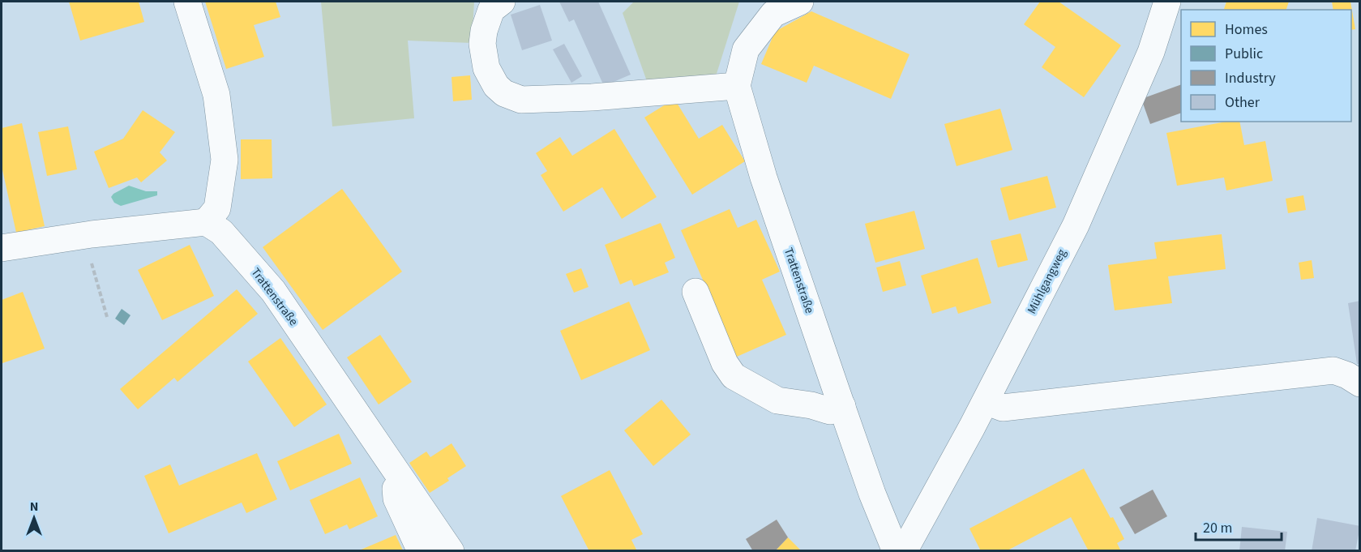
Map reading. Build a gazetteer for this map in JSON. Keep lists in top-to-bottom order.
{
  "streets": {
    "street": ["Trattenstraße", "Mühlgangweg"]
  },
  "crossings": [
    ["Trattenstraße", "Mühlgangweg"]
  ],
  "legend": [
    "Homes",
    "Public",
    "Industry",
    "Other"
  ],
  "scale_bar": "20 m",
  "north": "top"
}
